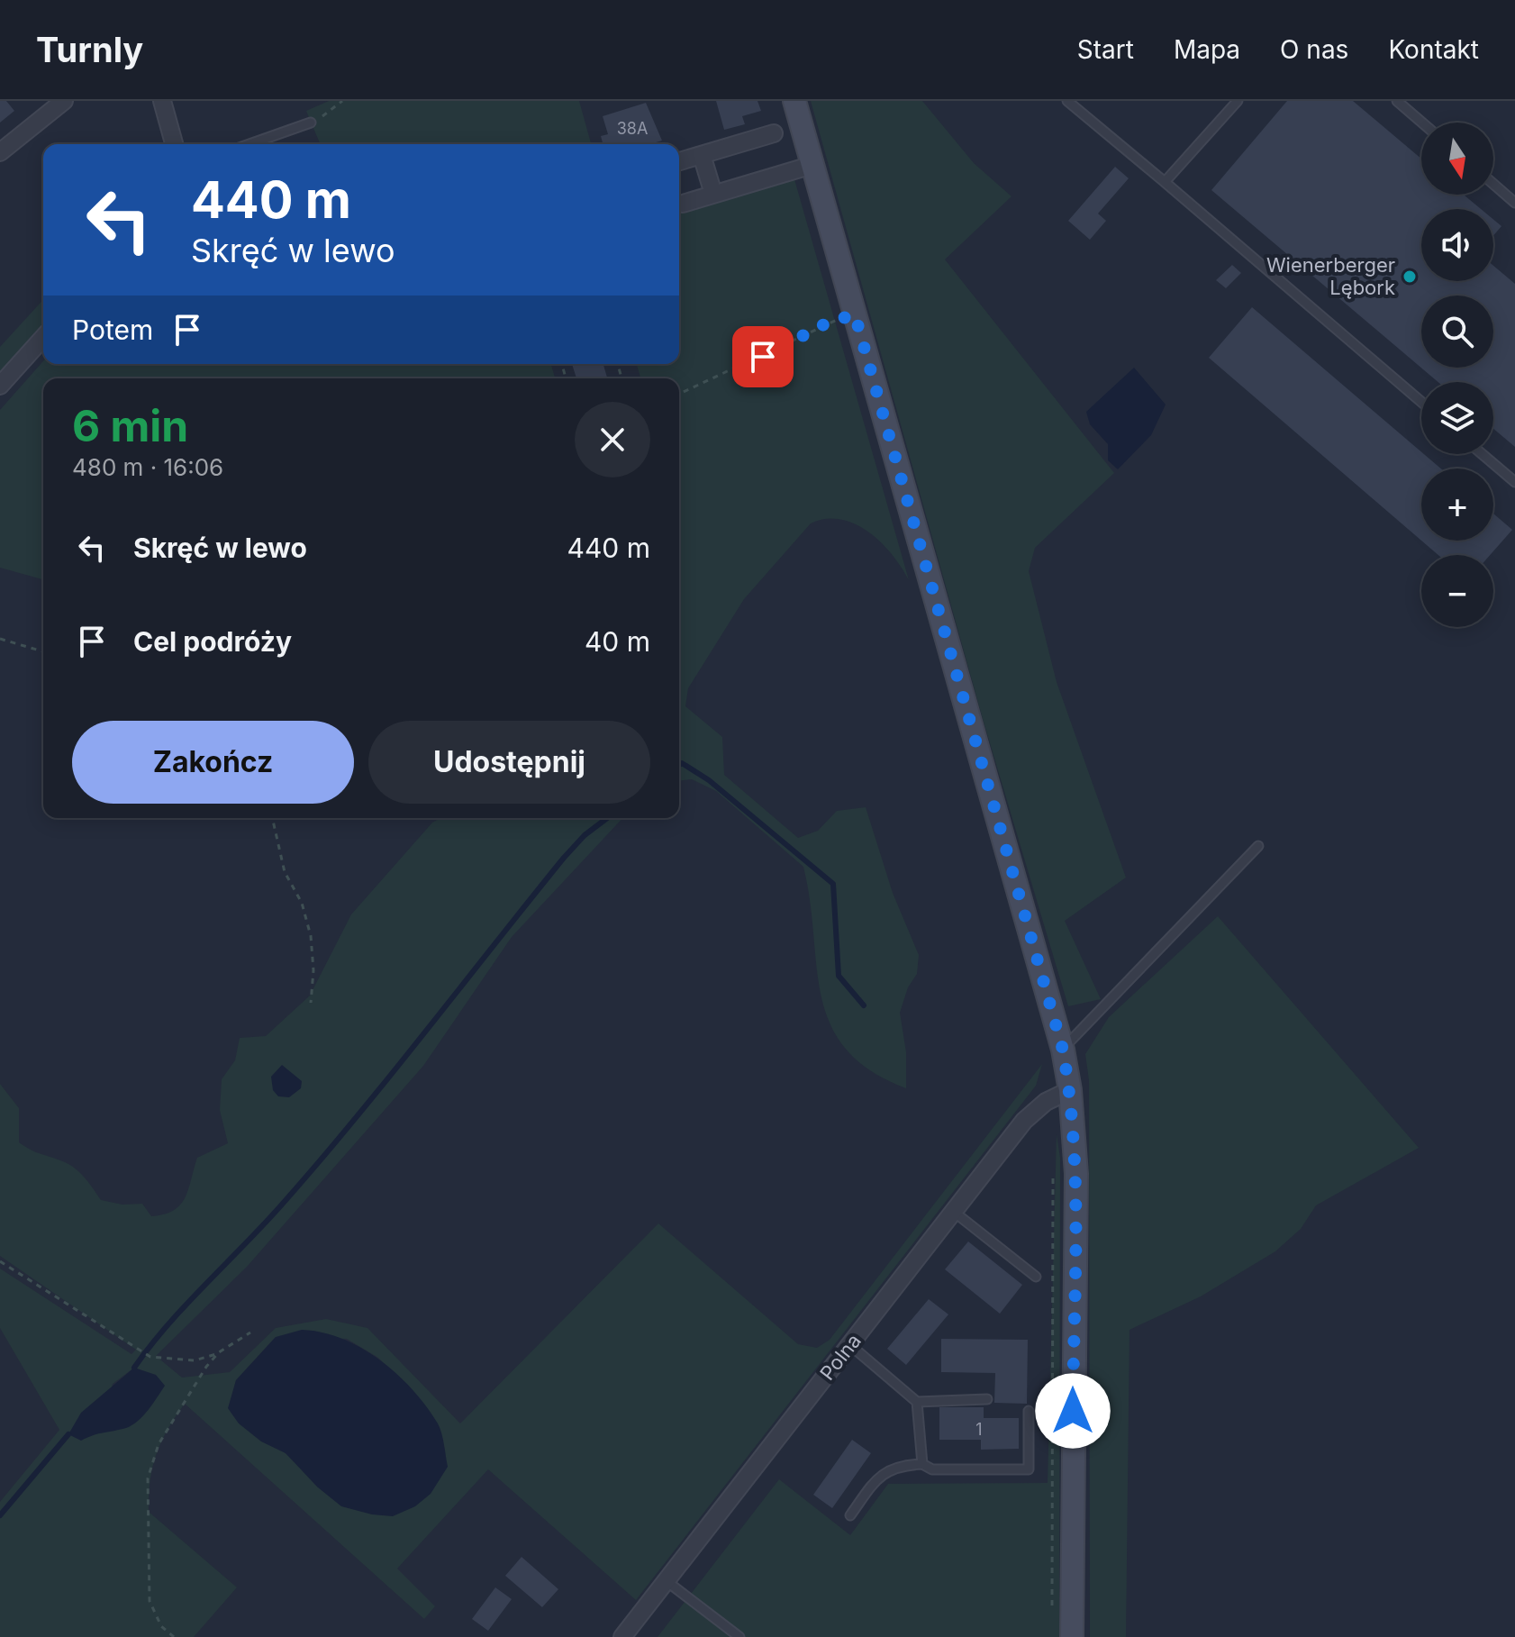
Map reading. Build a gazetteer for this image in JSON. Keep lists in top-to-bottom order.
{
  "streets": {
    "street": ["Polna"]
  },
  "places": ["Wienerberger Lębork"],
  "house_numbers": ["38A", "1"],
  "north": "bottom",
  "page": {
    "header": "Turnly",
    "nav": [
      "Start",
      "Mapa",
      "O nas",
      "Kontakt"
    ],
    "map_buttons": ["+", "−"],
    "turn": ["440 m", "Skręć w lewo"],
    "then": "Potem",
    "heading": ["6 min", "480 m · 16:06"],
    "list": [
      {
        "name": "Skręć w lewo",
        "value": "440 m"
      },
      {
        "name": "Cel podróży",
        "value": "40 m"
      }
    ],
    "buttons": ["Zakończ", "Udostępnij"]
  }
}
